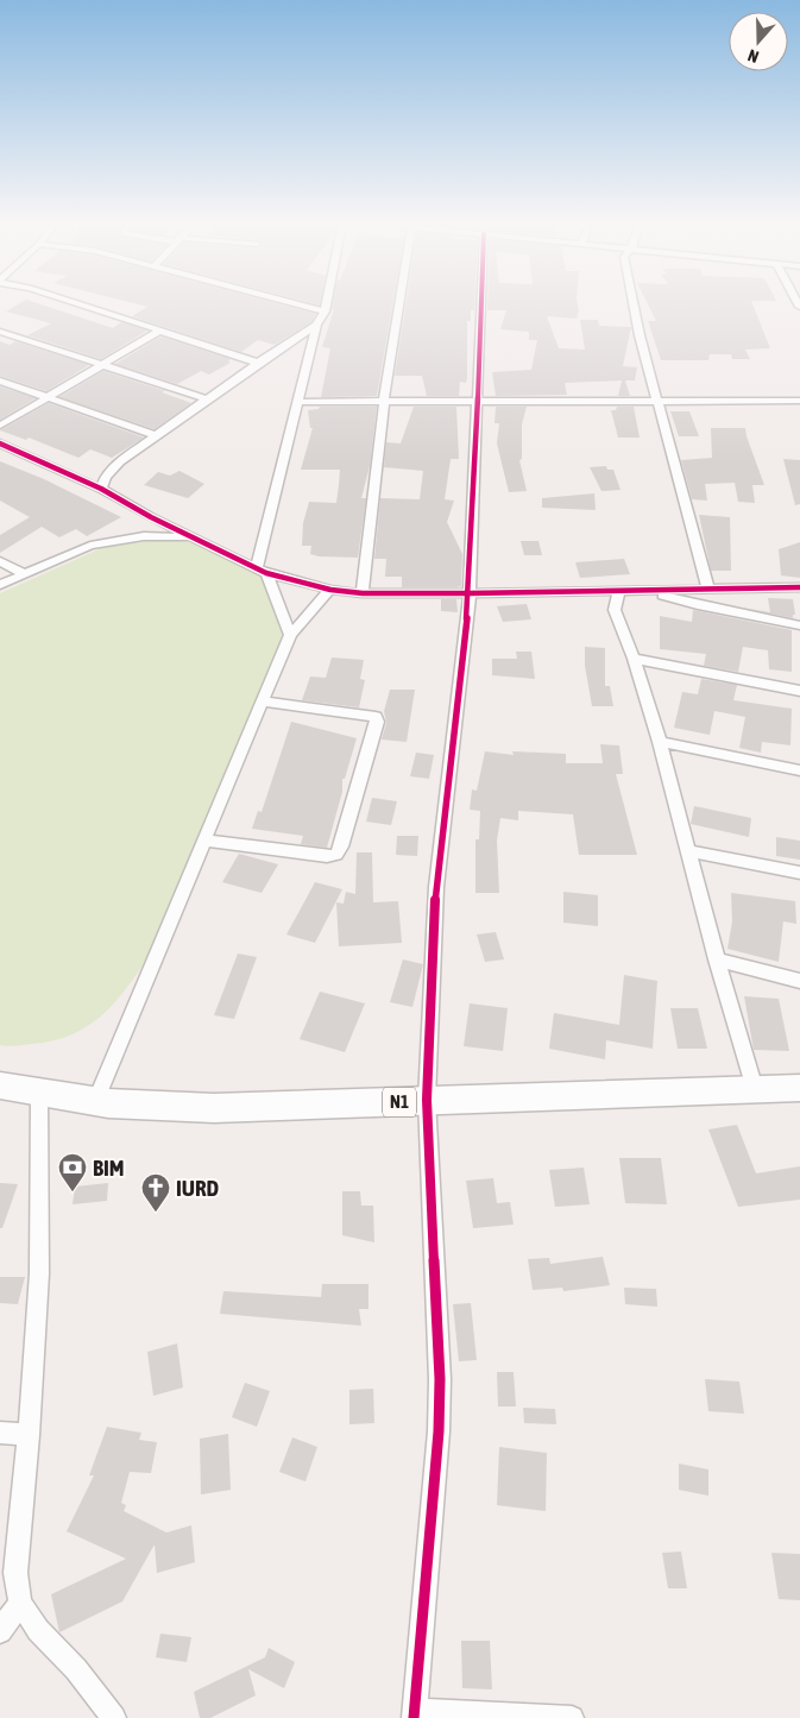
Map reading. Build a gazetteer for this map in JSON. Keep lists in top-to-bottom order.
{
  "streets": {
    "highway": ["N1"]
  },
  "places": {
    "bank": ["BIM"],
    "church": ["IURD"]
  },
  "north": "bottom"
}
